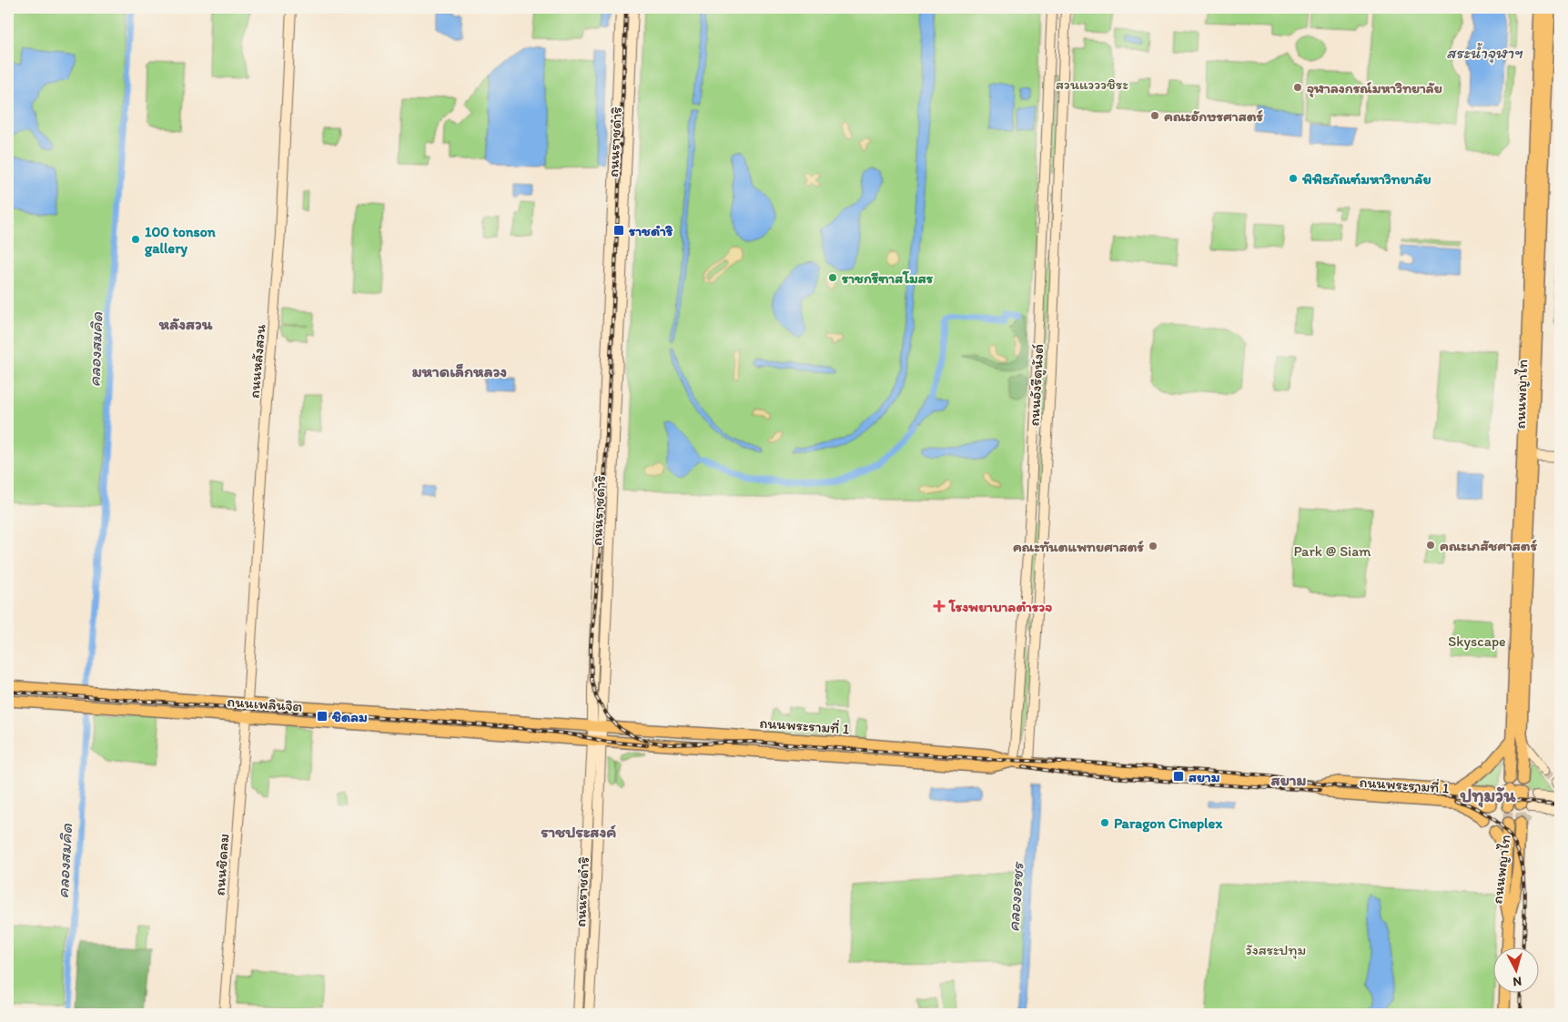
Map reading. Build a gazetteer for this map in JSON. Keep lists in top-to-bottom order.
{
  "streets": {
    "main road": [
      "ถนนราชดำริ",
      "ถนนหลังสวน",
      "ถนนอังรีดูนังต์",
      "ถนนพญาไท",
      "ถนนเพลินจิต",
      "ถนนพระรามที่ 1",
      "ถนนชิดลม"
    ]
  },
  "crossings": [
    ["ถนนราชดำริ", "ถนนเพลินจิต"],
    ["ถนนราชดำริ", "ถนนพระรามที่ 1"],
    ["ถนนหลังสวน", "ถนนเพลินจิต"],
    ["ถนนหลังสวน", "ถนนชิดลม"],
    ["ถนนอังรีดูนังต์", "ถนนพระรามที่ 1"],
    ["ถนนเพลินจิต", "ถนนพระรามที่ 1"],
    ["ถนนเพลินจิต", "ถนนชิดลม"]
  ],
  "districts": [
    "หลังสวน",
    "มหาดเล็กหลวง",
    "สยาม",
    "ปทุมวัน",
    "ราชประสงค์"
  ],
  "water": ["สระน้ำจุฬาฯ", "คลองสมคิด", "คลองอรชร"],
  "parks": [
    "สวนแวววชิระ",
    "Park @ Siam",
    "Skyscape",
    "วังสระปทุม"
  ],
  "places": {
    "other": [
      "จุฬาลงกรณ์มหาวิทยาลัย",
      "คณะอักษรศาสตร์",
      "พิพิธภัณฑ์มหาวิทยาลัย",
      "100 tonson gallery",
      "ราชกรีฑาสโมสร",
      "คณะเภสัชศาสตร์",
      "คณะทันตแพทยศาสตร์",
      "Paragon Cineplex"
    ],
    "transit": ["ราชดำริ", "ชิดลม", "สยาม"],
    "health": ["โรงพยาบาลตำรวจ"]
  },
  "north": "bottom"
}
